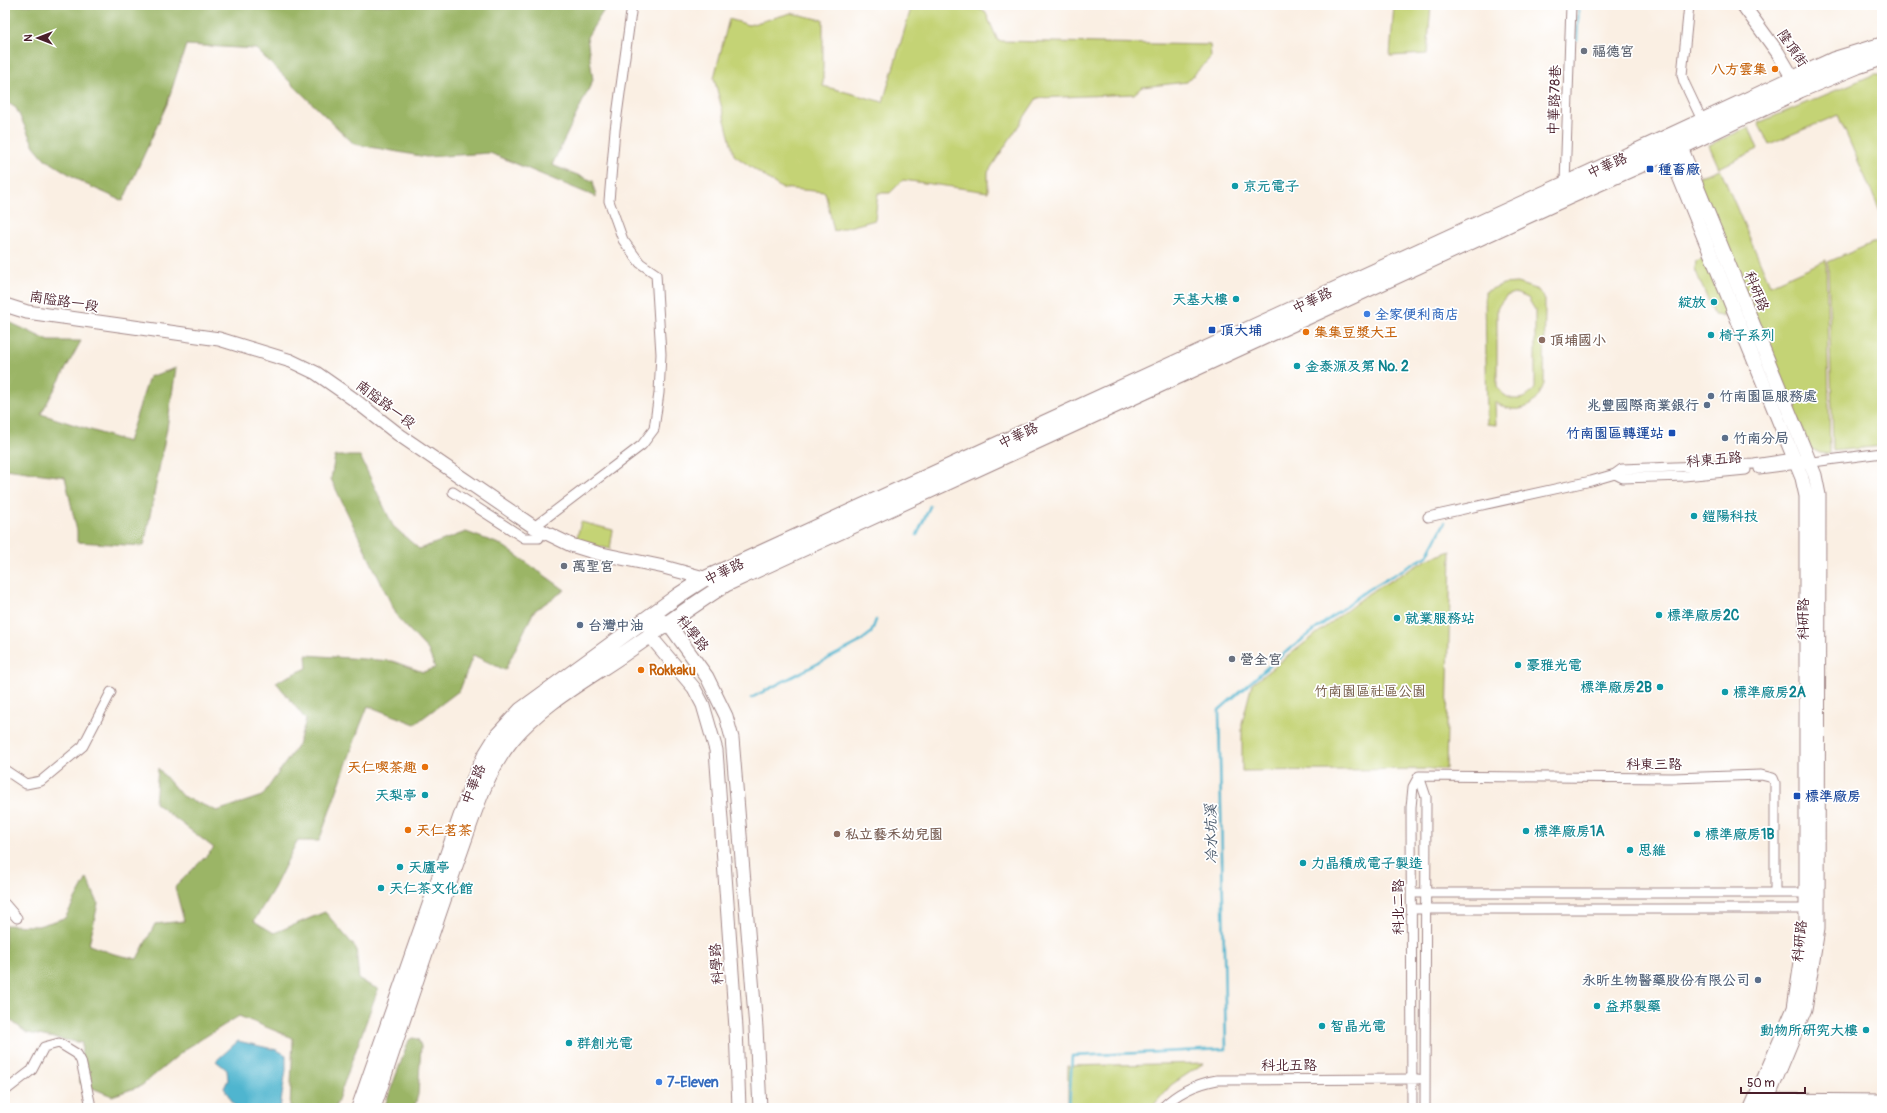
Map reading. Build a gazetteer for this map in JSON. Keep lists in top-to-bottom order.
{
  "streets": {
    "main road": ["中華路"],
    "street": [
      "隆頂街",
      "中華路78巷",
      "科研路",
      "南隘路一段",
      "科東五路",
      "科學路",
      "科東三路",
      "科北二路",
      "科北五路"
    ]
  },
  "crossings": [
    ["隆頂街", "中華路"],
    ["中華路78巷", "中華路"],
    ["中華路", "科研路"],
    ["中華路", "南隘路一段"],
    ["中華路", "科學路"],
    ["科研路", "科東五路"],
    ["科東三路", "科北二路"],
    ["科北二路", "科北五路"]
  ],
  "water": ["冷水坑溪"],
  "parks": ["竹南園區社區公園"],
  "places": {
    "other": [
      "福德宮",
      "八方雲集",
      "京元電子",
      "天基大樓",
      "綻放",
      "全家便利商店",
      "集集豆漿大王",
      "椅子系列",
      "頂埔國小",
      "金泰源及第 No. 2",
      "竹南園區服務處",
      "兆豐國際商業銀行",
      "竹南分局",
      "鎧陽科技",
      "萬聖宮",
      "標準廠房2C",
      "就業服務站",
      "台灣中油",
      "營全宮",
      "豪雅光電",
      "Rokkaku",
      "標準廠房2B",
      "標準廠房2A",
      "天仁喫茶趣",
      "天梨亭",
      "天仁茗茶",
      "標準廠房1A",
      "私立藝禾幼兒園",
      "標準廠房1B",
      "思維",
      "力晶積成電子製造",
      "天廬亭",
      "天仁茶文化館",
      "永昕生物醫藥股份有限公司",
      "益邦製藥",
      "智晶光電",
      "動物所研究大樓",
      "群創光電",
      "7-Eleven"
    ],
    "transit": [
      "種畜廠",
      "頂大埔",
      "竹南園區轉運站",
      "標準廠房"
    ]
  },
  "scale_bar": "50 m",
  "north": "left"
}
